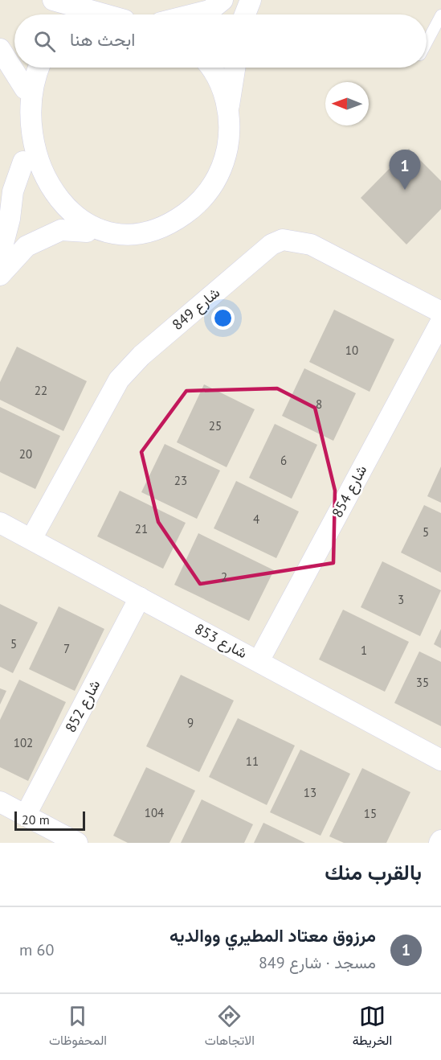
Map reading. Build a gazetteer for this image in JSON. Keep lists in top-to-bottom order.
{
  "streets": {
    "street": [
      "شارع 849",
      "شارع 854",
      "شارع 853",
      "شارع 852"
    ]
  },
  "crossings": [
    ["شارع 849", "شارع 853"],
    ["شارع 854", "شارع 853"],
    ["شارع 853", "شارع 852"]
  ],
  "house_numbers": [
    "10",
    "22",
    "8",
    "25",
    "20",
    "6",
    "23",
    "4",
    "21",
    "5",
    "2",
    "3",
    "5",
    "7",
    "1",
    "35",
    "9",
    "102",
    "11",
    "13",
    "104",
    "15"
  ],
  "scale_bar": "20 m",
  "north": "left",
  "page": {
    "search": "ابحث هنا",
    "pins": "1",
    "scale": "20 m",
    "heading": "بالقرب منك",
    "list": [
      {
        "mark": "1",
        "name": "مرزوق معتاد المطيري ووالديه",
        "note": "مسجد · شارع 849",
        "value": "60 m"
      }
    ],
    "nav": ["الخريطة", "الاتجاهات", "المحفوظات"]
  }
}
